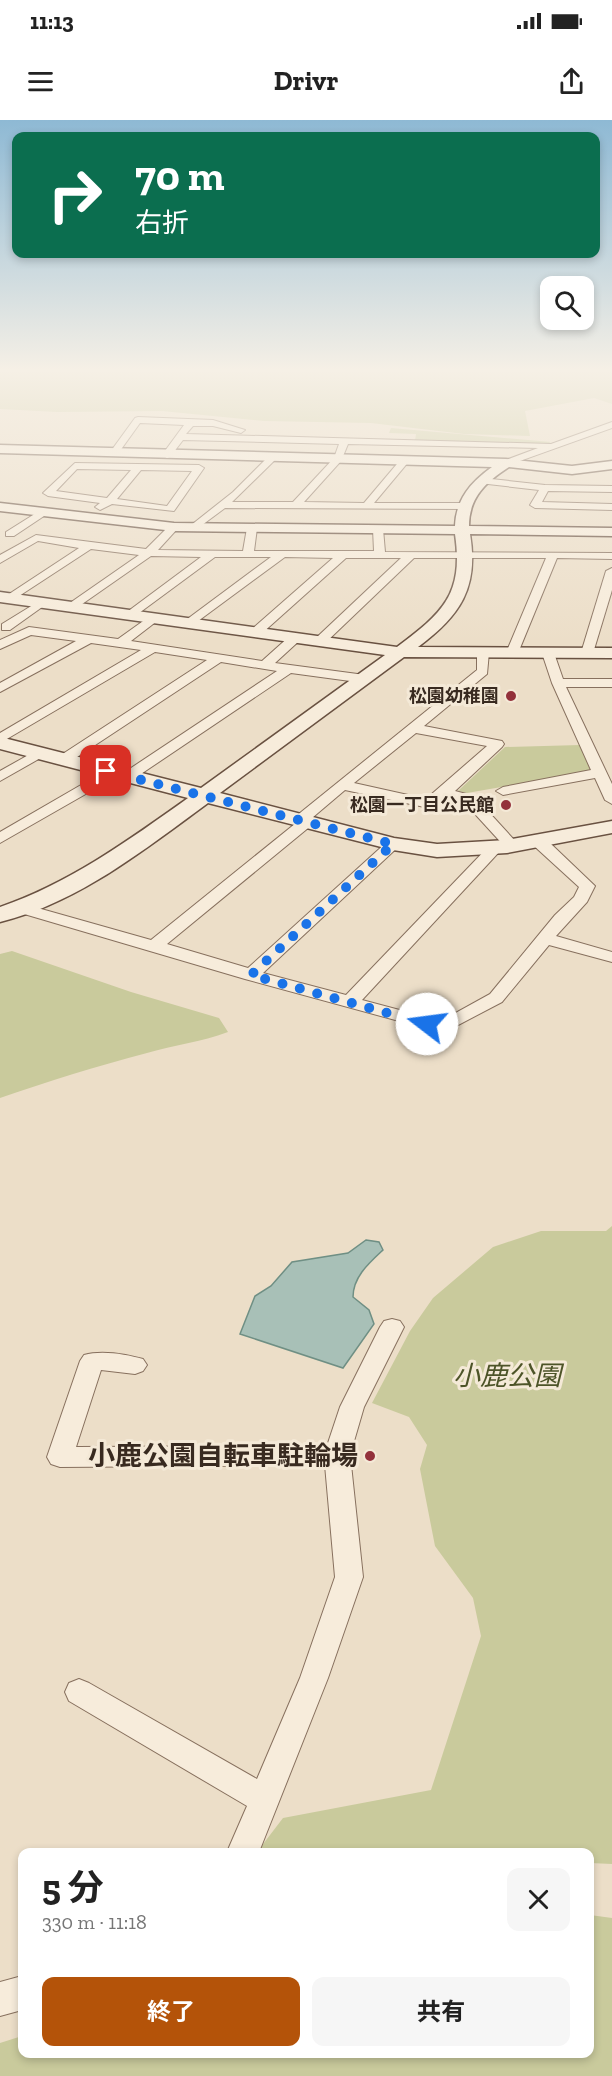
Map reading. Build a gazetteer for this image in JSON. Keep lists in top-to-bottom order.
{
  "parks": ["小鹿公園"],
  "places": ["松園幼稚園", "松園一丁目公民館", "小鹿公園自転車駐輪場"],
  "page": {
    "status": "11:13",
    "header": "Drivr",
    "turn": ["70 m", "右折"],
    "heading": ["5 分", "330 m · 11:18"],
    "buttons": ["終了", "共有"]
  }
}
